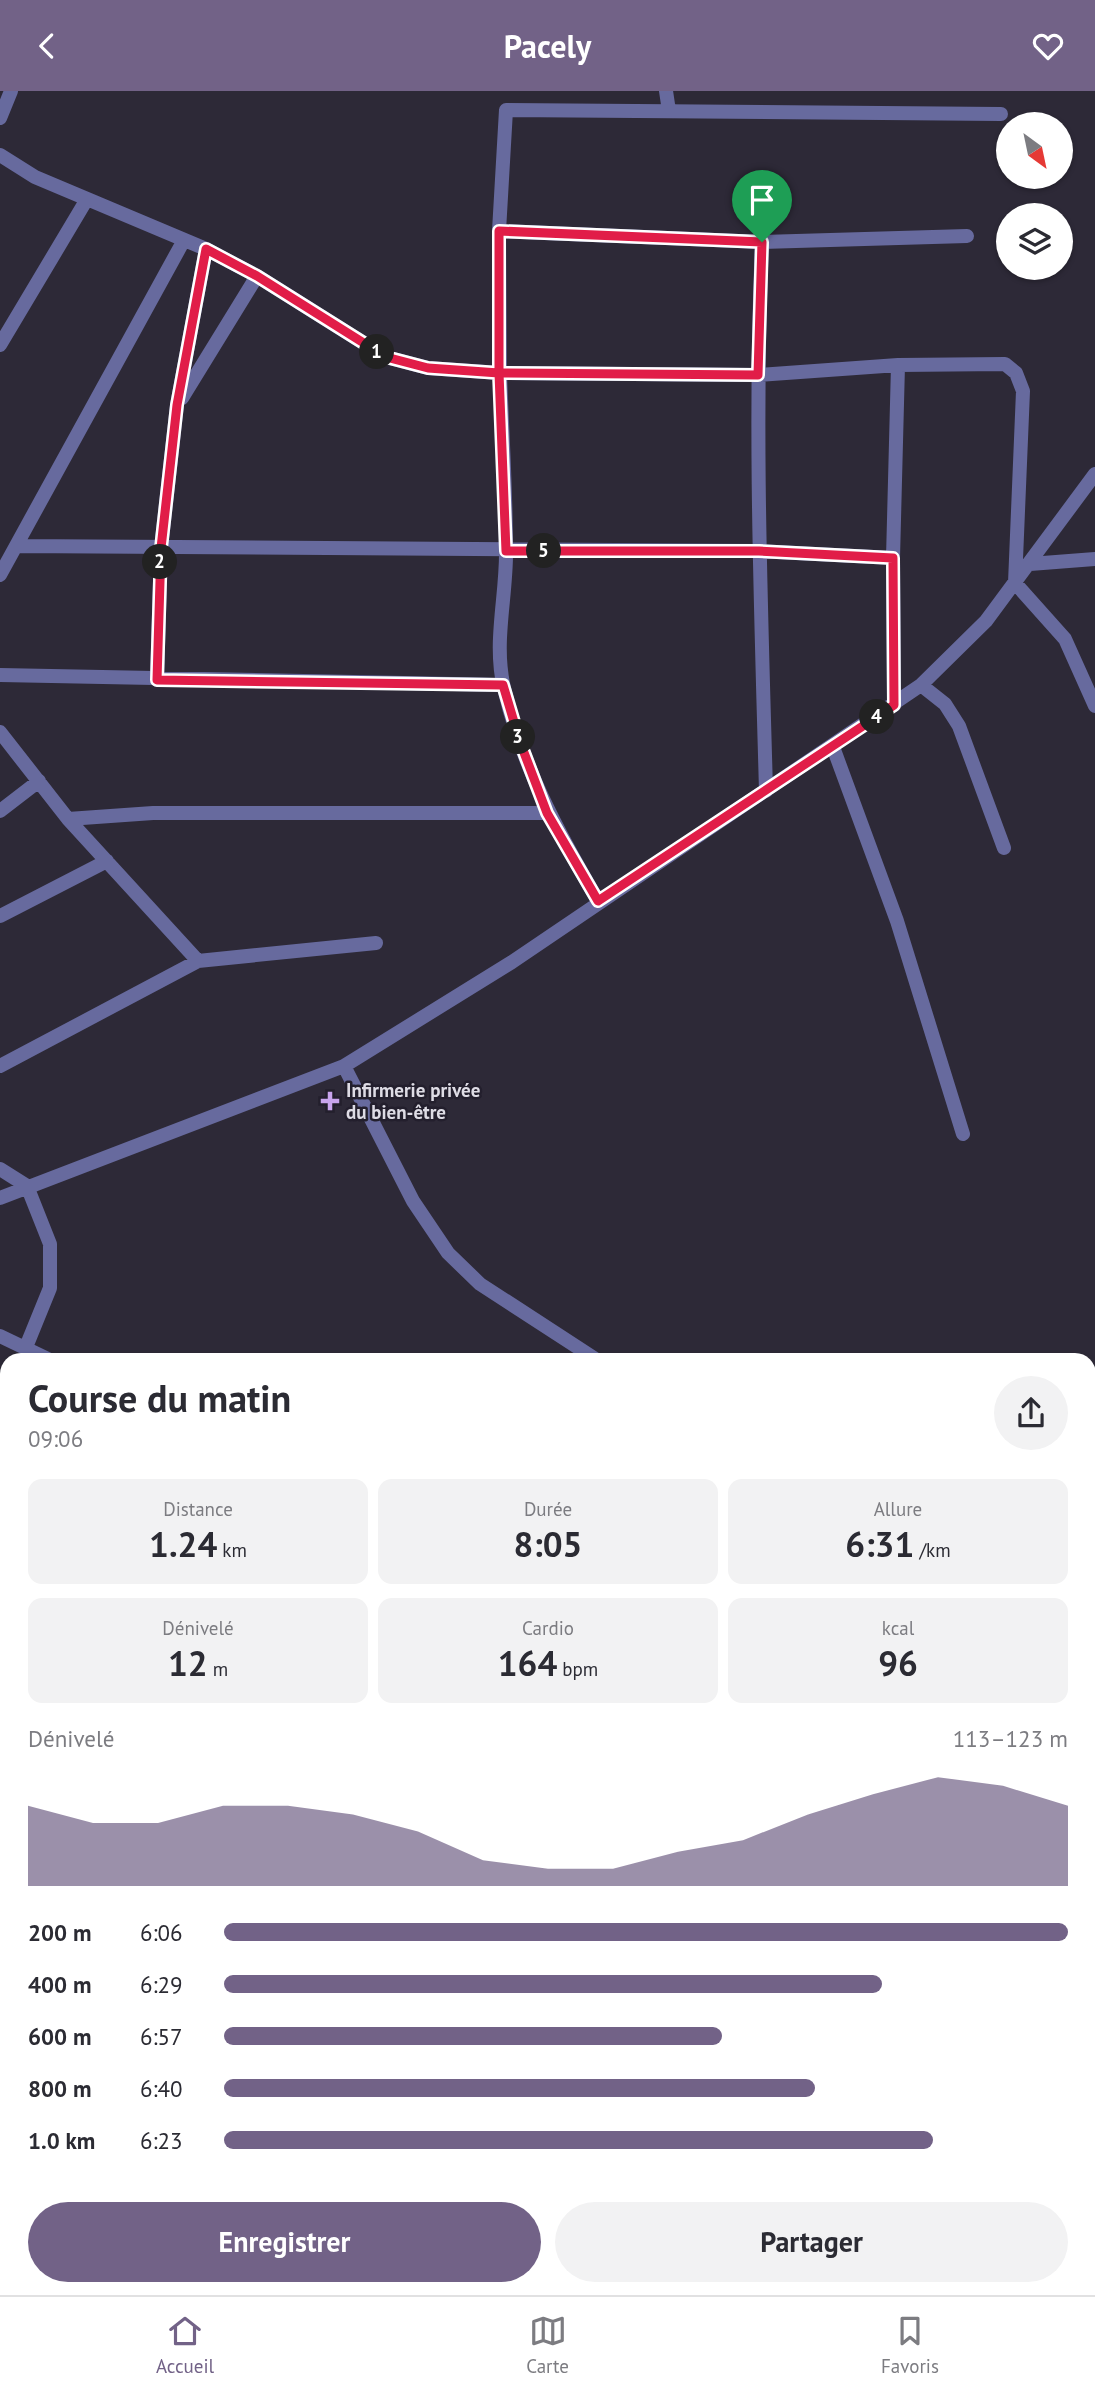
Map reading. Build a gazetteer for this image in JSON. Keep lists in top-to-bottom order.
{
  "places": {
    "health": ["Infirmerie privée du bien-être"]
  },
  "north": "bottom right",
  "page": {
    "header": "Pacely",
    "pins": [
      "1",
      "5",
      "2",
      "4",
      "3"
    ],
    "heading": ["Course du matin", "09:06"],
    "stats": [
      ["Distance", "1.24 km"],
      ["Durée", "8:05"],
      ["Allure", "6:31 /km"],
      ["Dénivelé", "12 m"],
      ["Cardio", "164 bpm"],
      ["kcal", "96"]
    ],
    "chart": ["Dénivelé", "113–123 m"],
    "list": [
      {
        "name": "200 m",
        "note": "6:06"
      },
      {
        "name": "400 m",
        "note": "6:29"
      },
      {
        "name": "600 m",
        "note": "6:57"
      },
      {
        "name": "800 m",
        "note": "6:40"
      },
      {
        "name": "1.0 km",
        "note": "6:23"
      }
    ],
    "buttons": ["Enregistrer", "Partager"],
    "tabs": ["Accueil", "Carte", "Favoris"]
  }
}
